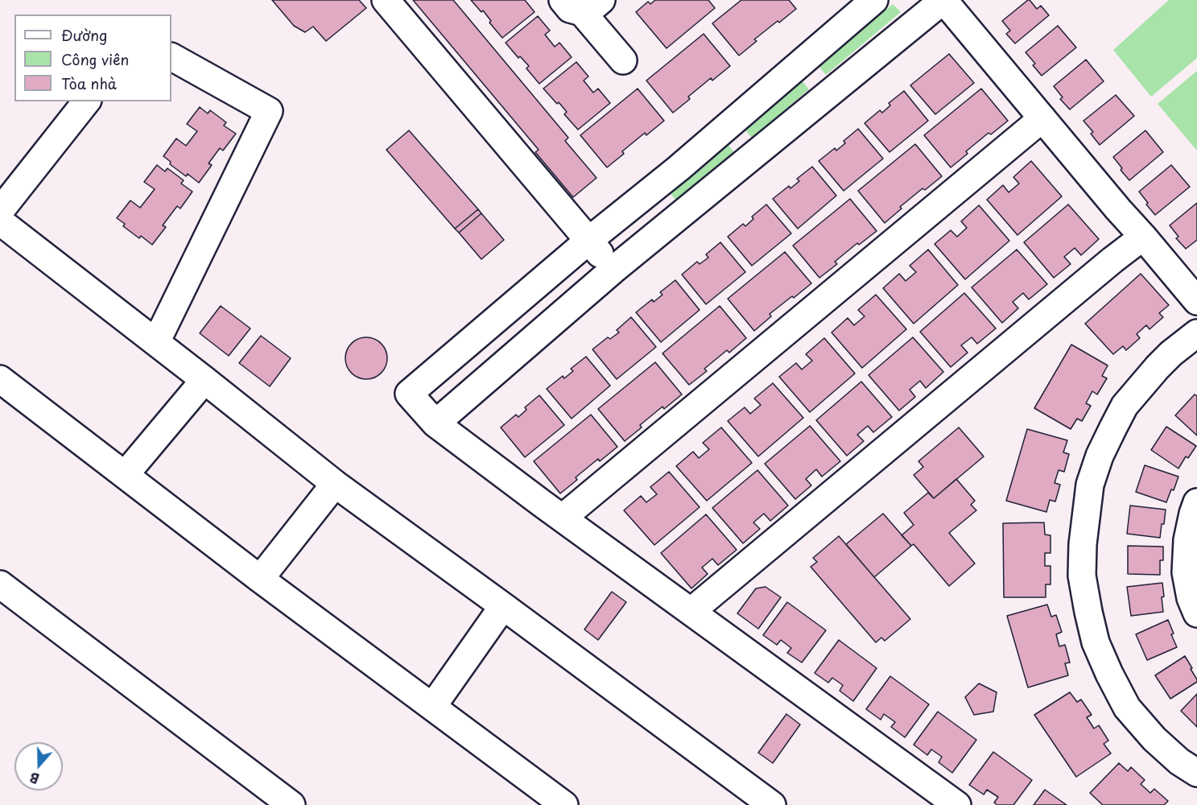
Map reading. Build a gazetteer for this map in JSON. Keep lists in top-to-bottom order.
{
  "legend": ["Đường", "Công viên", "Tòa nhà"],
  "north": "bottom"
}
